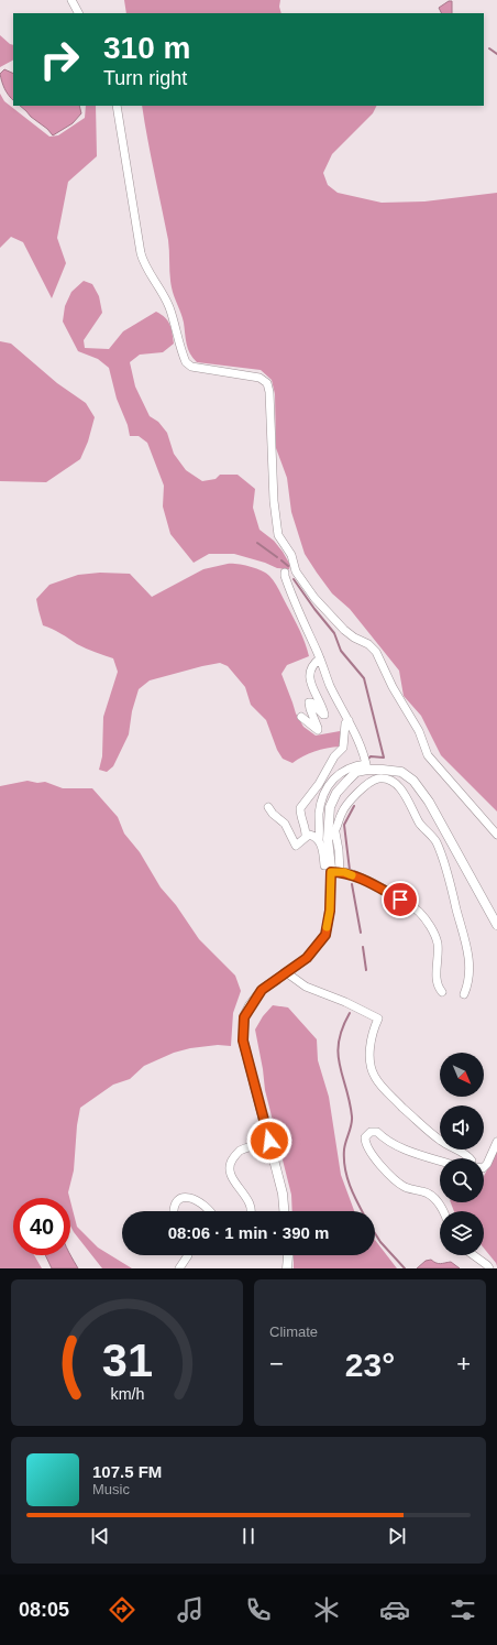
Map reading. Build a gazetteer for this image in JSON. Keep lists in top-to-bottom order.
{
  "north": "bottom right",
  "page": {
    "turn": ["310 m", "Turn right"],
    "limit": "40",
    "trip": "08:06 · 1 min · 390 m",
    "tile": "Climate",
    "heat": ["−", "23°", "+"],
    "song": ["107.5 FM", "Music"],
    "tabs": "08:05",
    "gauge": ["31", "km/h"]
  }
}
